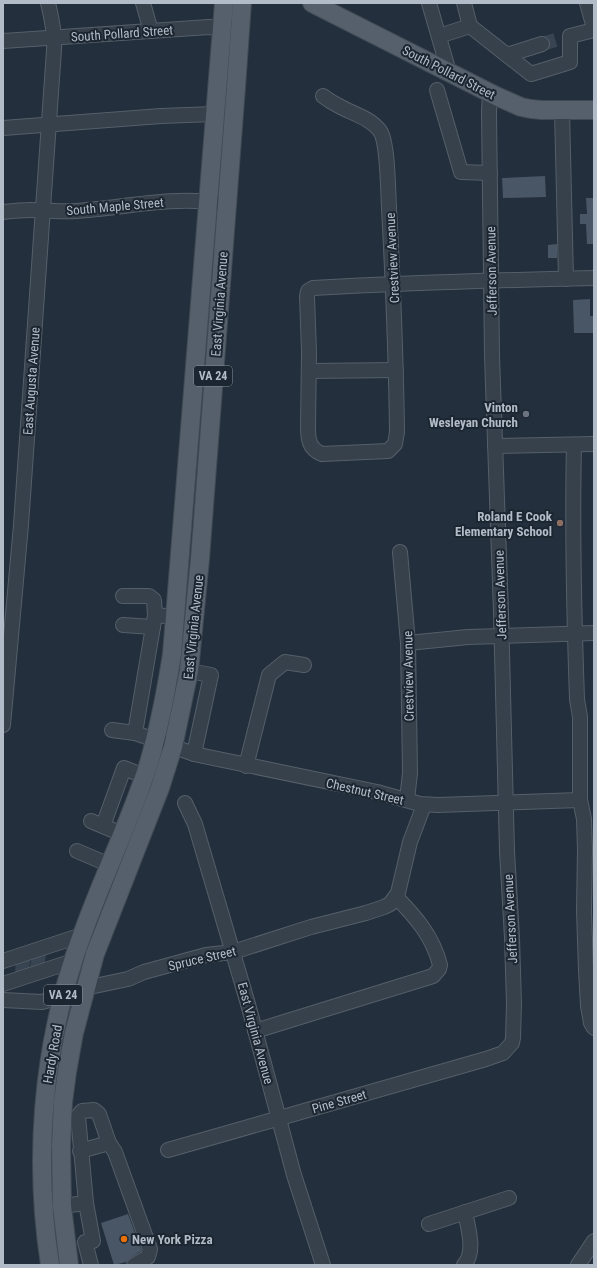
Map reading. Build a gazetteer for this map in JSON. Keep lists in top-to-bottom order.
{
  "streets": {
    "main road": [
      "South Pollard Street",
      "East Virginia Avenue",
      "VA 24",
      "Hardy Road"
    ],
    "street": [
      "South Maple Street",
      "Crestview Avenue",
      "Jefferson Avenue",
      "East Augusta Avenue",
      "Chestnut Street",
      "Spruce Street",
      "Pine Street"
    ]
  },
  "crossings": [
    ["South Pollard Street", "Jefferson Avenue"],
    ["South Pollard Street", "East Virginia Avenue"],
    ["South Pollard Street", "East Augusta Avenue"],
    ["South Maple Street", "East Virginia Avenue"],
    ["South Maple Street", "East Augusta Avenue"],
    ["Crestview Avenue", "Chestnut Street"],
    ["Jefferson Avenue", "Chestnut Street"],
    ["Jefferson Avenue", "Pine Street"],
    ["East Virginia Avenue", "Chestnut Street"],
    ["East Virginia Avenue", "Spruce Street"],
    ["East Virginia Avenue", "Hardy Road"],
    ["East Virginia Avenue", "Pine Street"],
    ["Chestnut Street", "Hardy Road"],
    ["Spruce Street", "Hardy Road"]
  ],
  "places": ["Vinton Wesleyan Church", "Roland E Cook Elementary School", "New York Pizza"]
}
